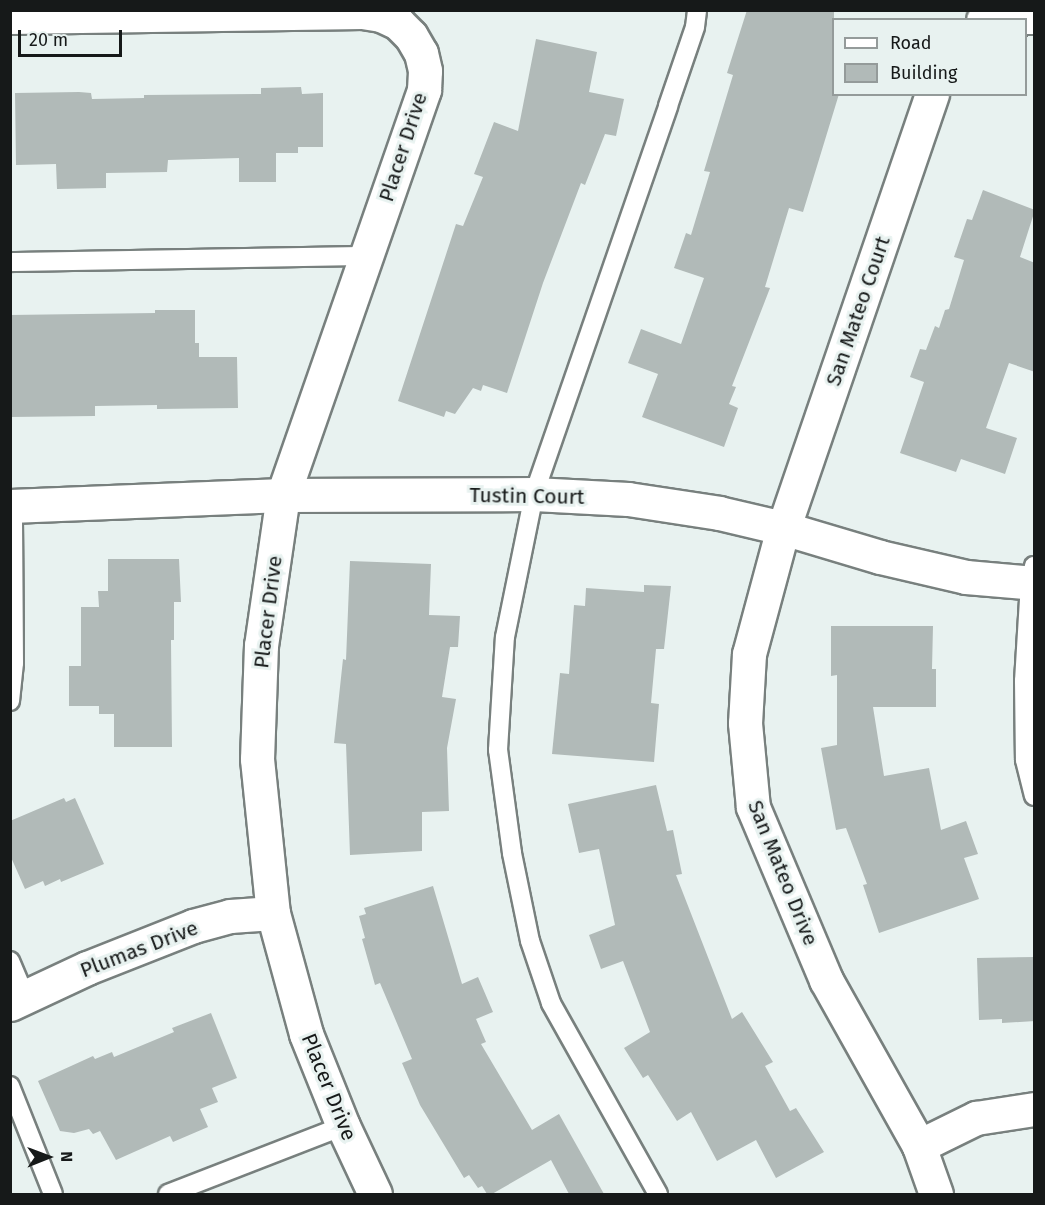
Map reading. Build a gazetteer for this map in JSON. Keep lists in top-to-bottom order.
{
  "streets": {
    "street": [
      "Placer Drive",
      "San Mateo Court",
      "Tustin Court",
      "San Mateo Drive",
      "Plumas Drive"
    ]
  },
  "crossings": [
    ["Placer Drive", "Tustin Court"],
    ["Placer Drive", "Plumas Drive"],
    ["San Mateo Court", "Tustin Court"],
    ["San Mateo Court", "San Mateo Drive"],
    ["Tustin Court", "San Mateo Drive"]
  ],
  "legend": ["Road", "Building"],
  "scale_bar": "20 m",
  "north": "right"
}
